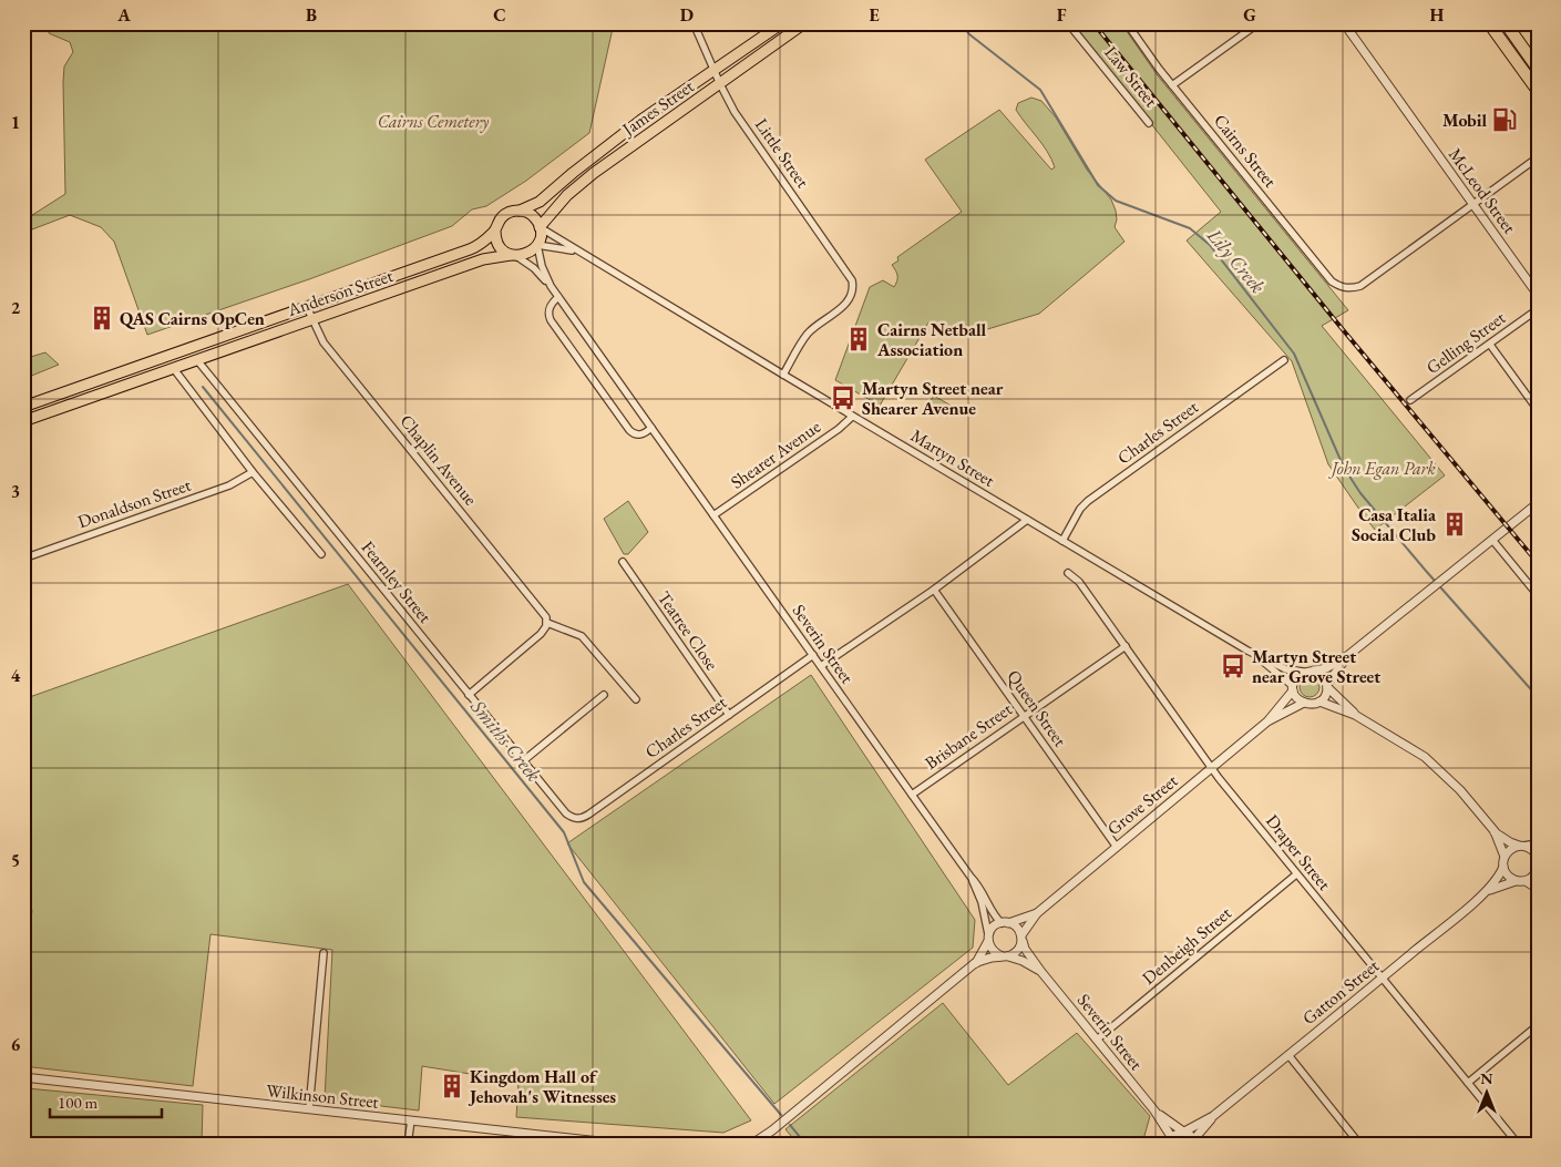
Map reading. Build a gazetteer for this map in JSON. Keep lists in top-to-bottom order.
{
  "streets": {
    "main road": ["James Street", "Anderson Street"],
    "street": [
      "Law Street",
      "Cairns Street",
      "Little Street",
      "McLeod Street",
      "Gelling Street",
      "Charles Street",
      "Shearer Avenue",
      "Martyn Street",
      "Chaplin Avenue",
      "Donaldson Street",
      "Fearnley Street",
      "Teatree Close",
      "Severin Street",
      "Queen Street",
      "Brisbane Street",
      "Grove Street",
      "Draper Street",
      "Denbeigh Street",
      "Gatton Street",
      "Wilkinson Street"
    ]
  },
  "crossings": [
    ["James Street", "Little Street"],
    ["James Street", "Anderson Street"],
    ["James Street", "Martyn Street"],
    ["James Street", "Severin Street"],
    ["Cairns Street", "McLeod Street"],
    ["Little Street", "Martyn Street"],
    ["Anderson Street", "Martyn Street"],
    ["Anderson Street", "Chaplin Avenue"],
    ["Anderson Street", "Fearnley Street"],
    ["Anderson Street", "Severin Street"],
    ["Charles Street", "Martyn Street"],
    ["Charles Street", "Fearnley Street"],
    ["Charles Street", "Teatree Close"],
    ["Charles Street", "Severin Street"],
    ["Shearer Avenue", "Martyn Street"],
    ["Shearer Avenue", "Severin Street"],
    ["Martyn Street", "Severin Street"],
    ["Martyn Street", "Grove Street"],
    ["Severin Street", "Brisbane Street"],
    ["Severin Street", "Grove Street"],
    ["Severin Street", "Denbeigh Street"],
    ["Severin Street", "Gatton Street"],
    ["Queen Street", "Brisbane Street"],
    ["Queen Street", "Grove Street"],
    ["Brisbane Street", "Draper Street"],
    ["Grove Street", "Draper Street"],
    ["Draper Street", "Denbeigh Street"],
    ["Draper Street", "Gatton Street"]
  ],
  "water": ["Lily Creek", "Smiths Creek"],
  "parks": ["Cairns Cemetery", "John Egan Park"],
  "places": {
    "fuel station": ["Mobil"],
    "building": [
      "QAS Cairns OpCen",
      "Cairns Netball Association",
      "Casa Italia Social Club",
      "Kingdom Hall of Jehovah's Witnesses"
    ],
    "bus stop": ["Martyn Street near Shearer Avenue", "Martyn Street near Grove Street"]
  },
  "scale_bar": "100 m",
  "north": "top",
  "grid": {
    "columns": [
      "A",
      "B",
      "C",
      "D",
      "E",
      "F",
      "G",
      "H"
    ],
    "rows": [
      "1",
      "2",
      "3",
      "4",
      "5",
      "6"
    ]
  }
}
